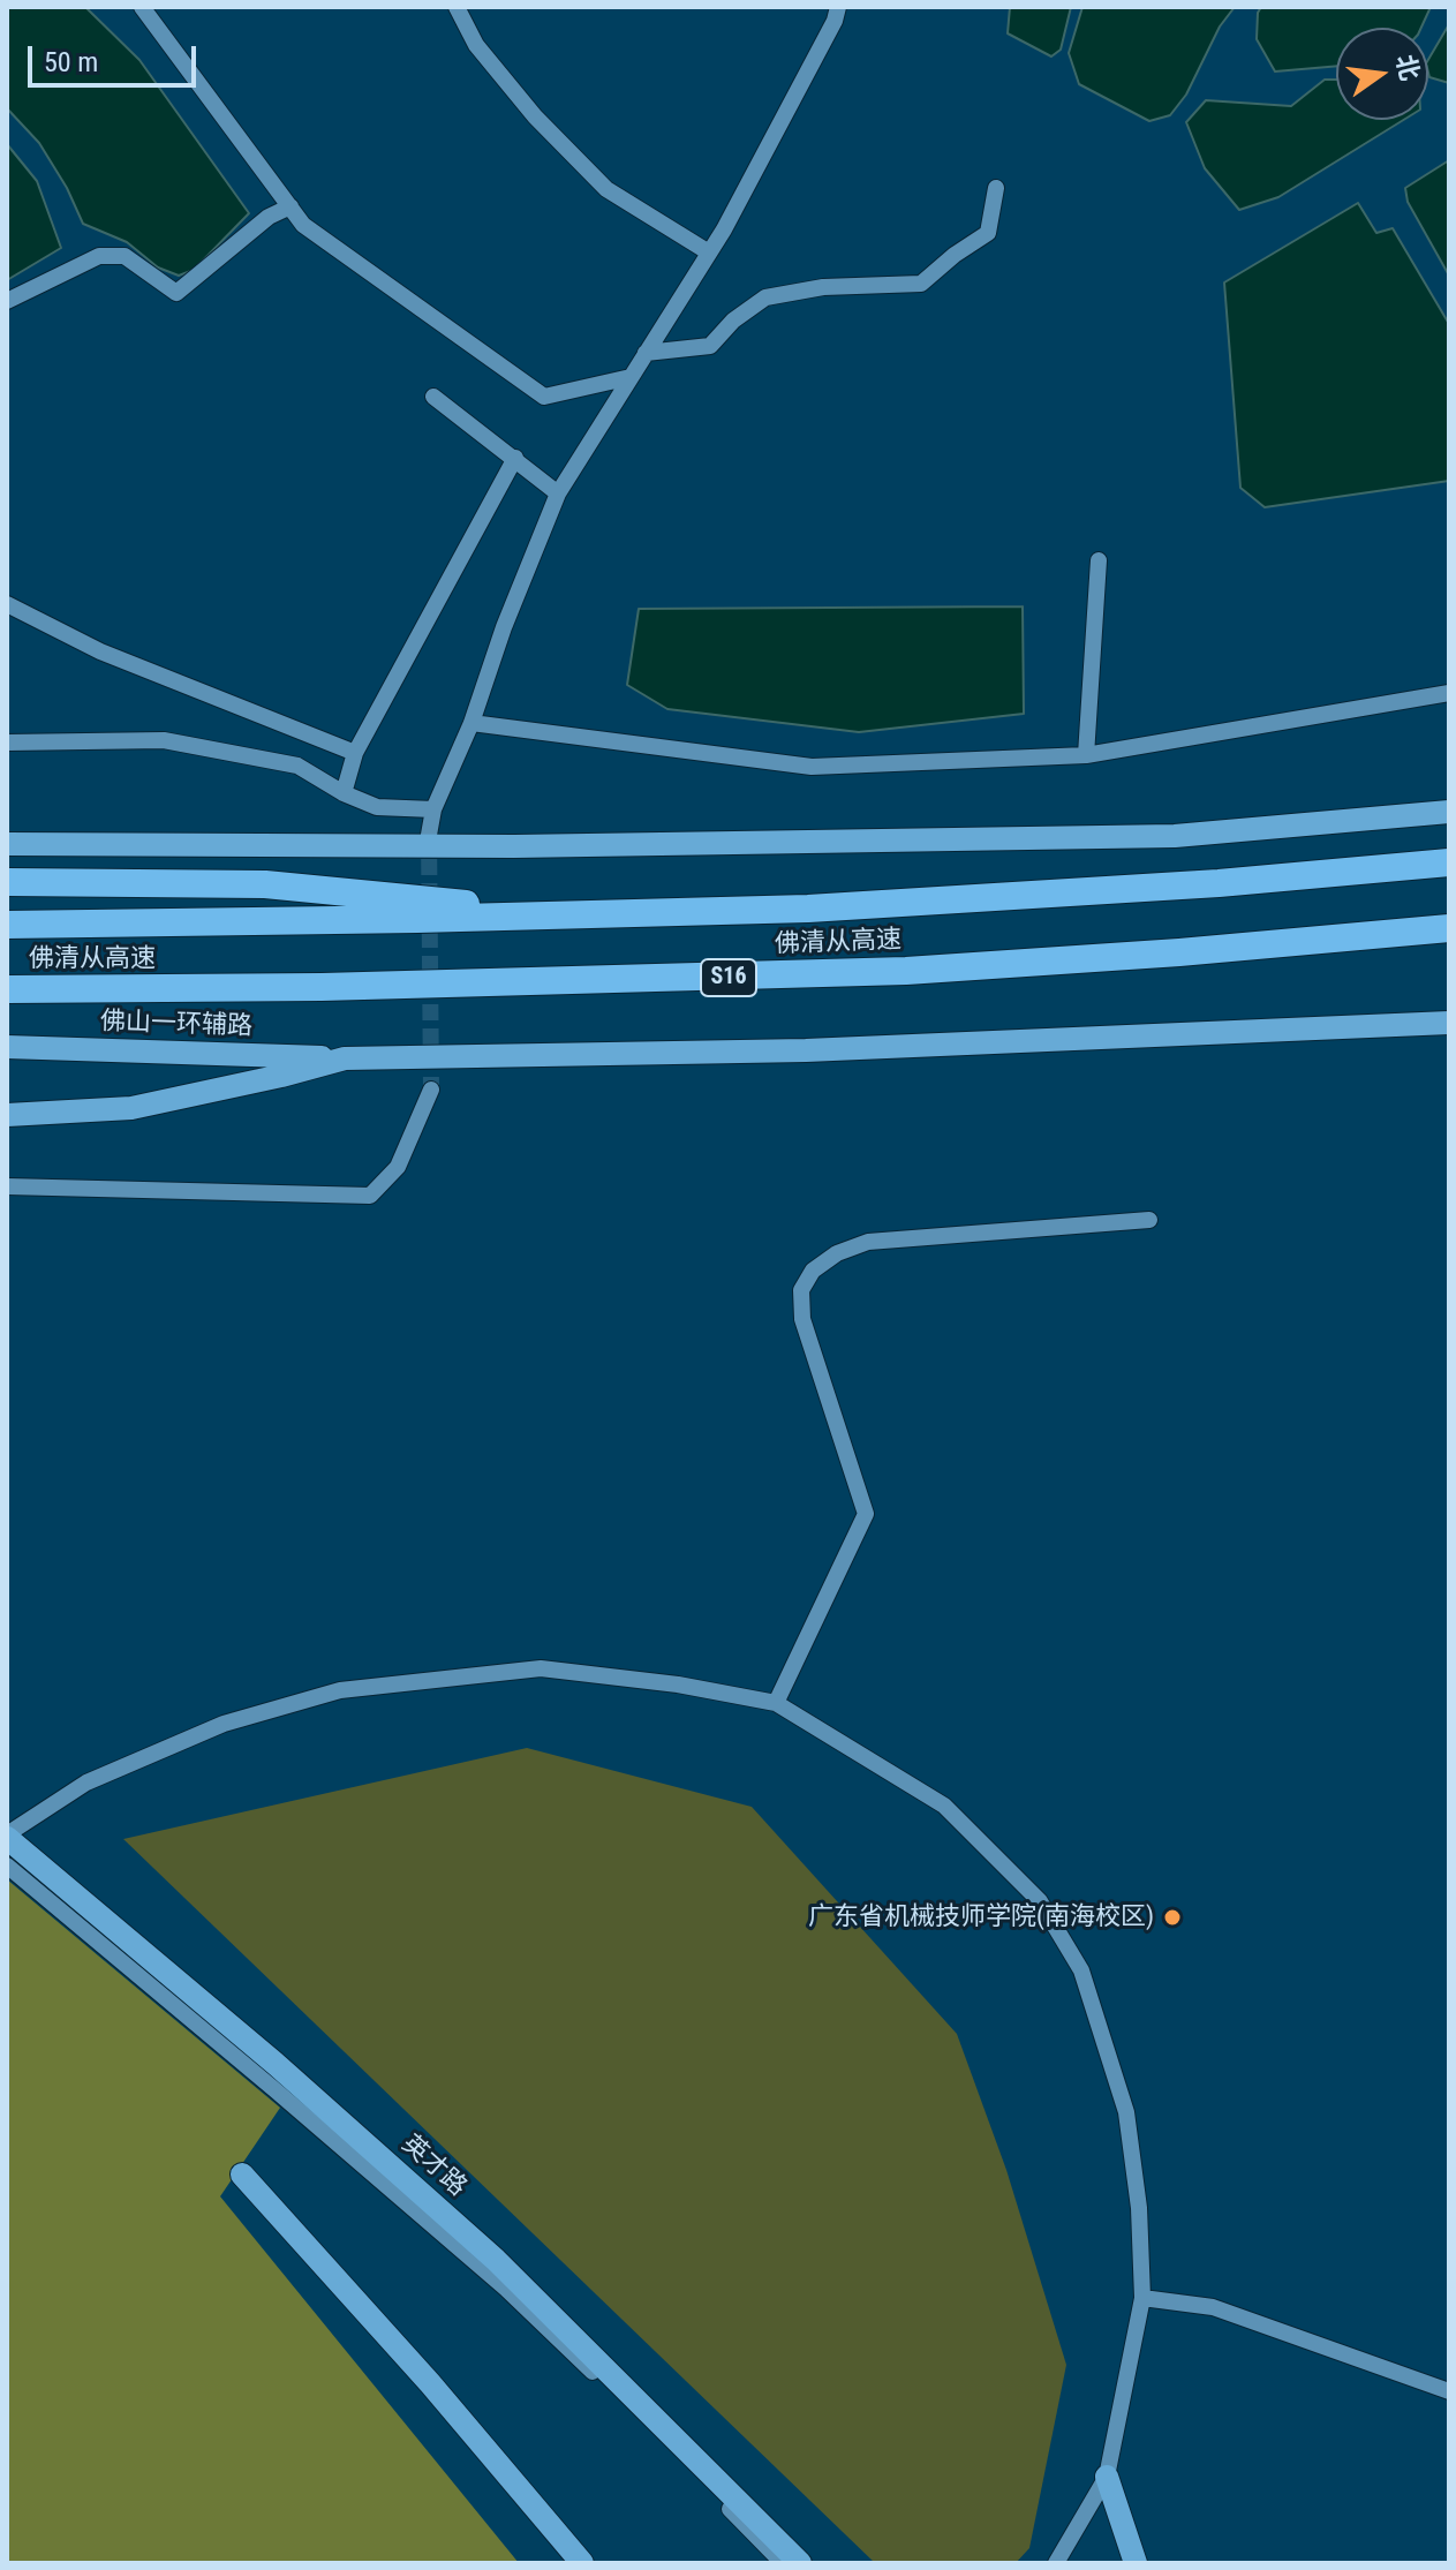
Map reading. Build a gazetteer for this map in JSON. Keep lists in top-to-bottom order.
{
  "streets": {
    "highway": ["佛清从高速", "S16"],
    "main road": ["佛山一环辅路", "英才路"]
  },
  "places": ["广东省机械技师学院(南海校区)"],
  "scale_bar": "50 m",
  "north": "right"
}
